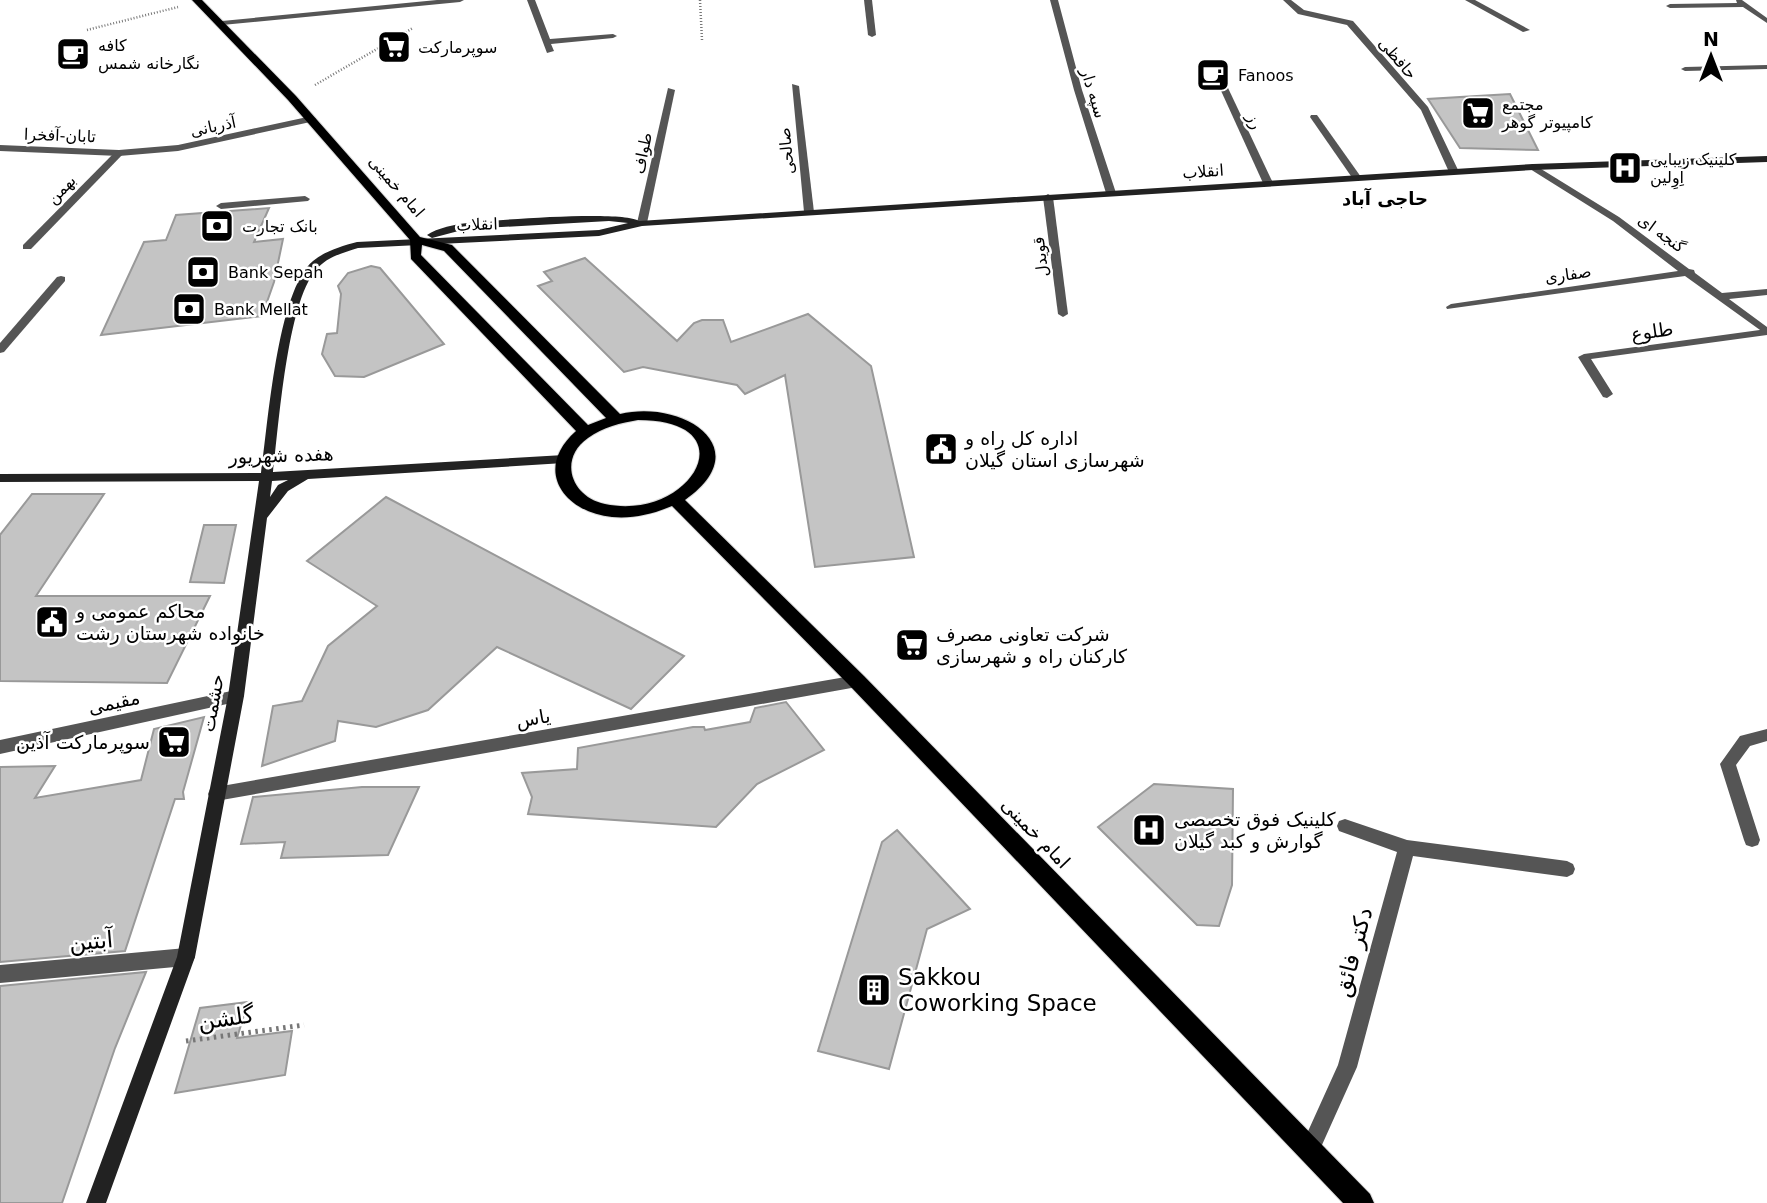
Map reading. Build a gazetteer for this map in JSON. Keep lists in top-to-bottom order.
{
  "streets": {
    "main road": [
      "انقلاب",
      "امام خمینی",
      "هفده شهریور",
      "حشمت"
    ],
    "street": [
      "حافظی",
      "سپه دار",
      "رز",
      "آذربانی",
      "تابان-آفخرا",
      "صالحی",
      "طواف",
      "بهمن",
      "گنجه ای",
      "قویدل",
      "صفاری",
      "طلوع",
      "مقیمی",
      "یاس",
      "آبتین",
      "دکتر فائق"
    ],
    "path": ["گلشن"]
  },
  "crossings": [
    ["حافظی", "انقلاب"],
    ["سپه دار", "انقلاب"],
    ["رز", "انقلاب"],
    ["آذربانی", "تابان-آفخرا"],
    ["آذربانی", "امام خمینی"],
    ["آذربانی", "بهمن"],
    ["تابان-آفخرا", "بهمن"],
    ["صالحی", "انقلاب"],
    ["طواف", "انقلاب"],
    ["انقلاب", "امام خمینی"],
    ["انقلاب", "گنجه ای"],
    ["انقلاب", "قویدل"],
    ["انقلاب", "حشمت"],
    ["امام خمینی", "هفده شهریور"],
    ["امام خمینی", "حشمت"],
    ["امام خمینی", "یاس"],
    ["امام خمینی", "دکتر فائق"],
    ["گنجه ای", "صفاری"],
    ["گنجه ای", "طلوع"],
    ["هفده شهریور", "حشمت"],
    ["مقیمی", "حشمت"],
    ["حشمت", "یاس"],
    ["حشمت", "آبتین"],
    ["حشمت", "گلشن"]
  ],
  "districts": ["حاجی آباد"],
  "places": {
    "supermarket": [
      "سوپرمارکت",
      "مجتمع کامپیوتر گوهر",
      "شرکت تعاونی مصرف کارکنان راه و شهرسازی",
      "سوپرمارکت آذین"
    ],
    "cafe": ["کافه نگارخانه شمس", "Fanoos"],
    "hospital": ["کلینیک زیبایی اِوِلین", "کلینیک فوق تخصصی گوارش و کبد گیلان"],
    "bank": ["بانک تجارت", "Bank Sepah", "Bank Mellat"],
    "public building": ["اداره کل راه و شهرسازی استان گیلان", "محاکم عمومی و خانواده شهرستان رشت"],
    "building": ["Sakkou Coworking Space"]
  },
  "north": "top"
}
